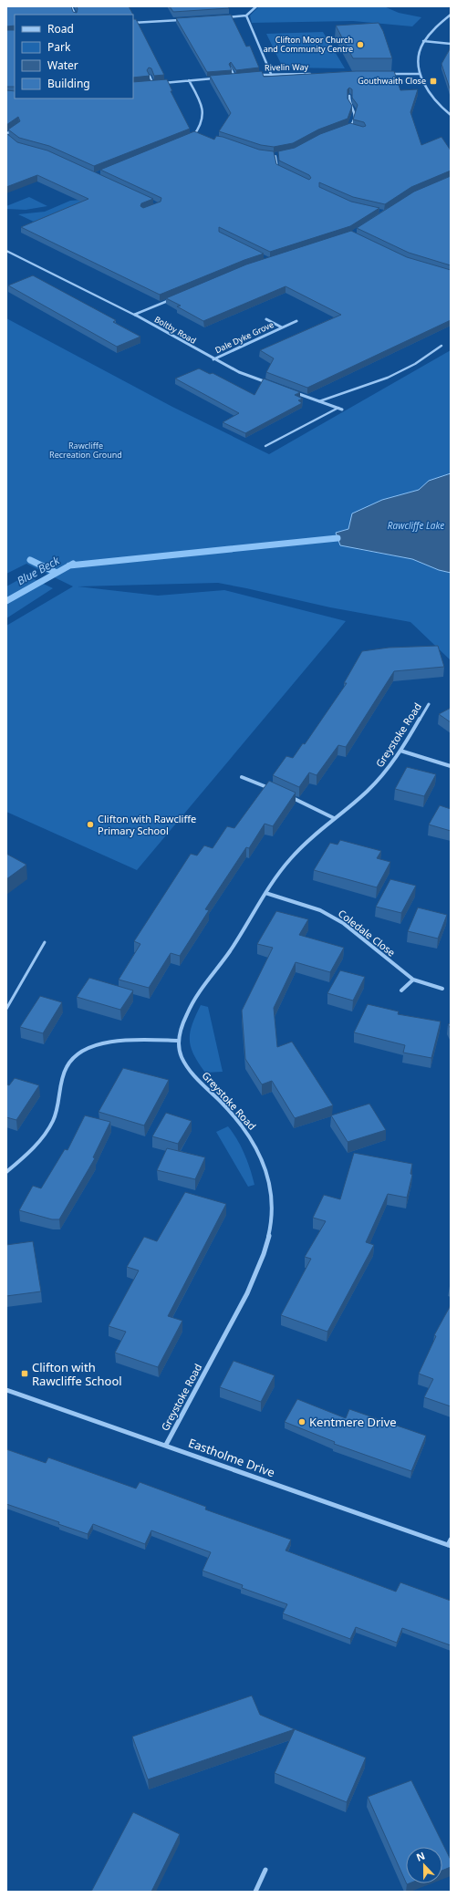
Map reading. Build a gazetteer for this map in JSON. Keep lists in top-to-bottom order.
{
  "streets": {
    "street": [
      "Rivelin Way",
      "Boltby Road",
      "Dale Dyke Grove",
      "Greystoke Road",
      "Coledale Close",
      "Eastholme Drive"
    ]
  },
  "crossings": [
    ["Boltby Road", "Dale Dyke Grove"],
    ["Greystoke Road", "Coledale Close"],
    ["Greystoke Road", "Eastholme Drive"]
  ],
  "water": ["Rawcliffe Lake", "Blue Beck"],
  "parks": ["Rawcliffe Recreation Ground"],
  "places": {
    "other": ["Clifton Moor Church and Community Centre", "Clifton with Rawcliffe Primary School", "Kentmere Drive"],
    "transit": ["Gouthwaith Close", "Clifton with Rawcliffe School"]
  },
  "legend": [
    "Road",
    "Park",
    "Water",
    "Building"
  ],
  "north": "top"
}
